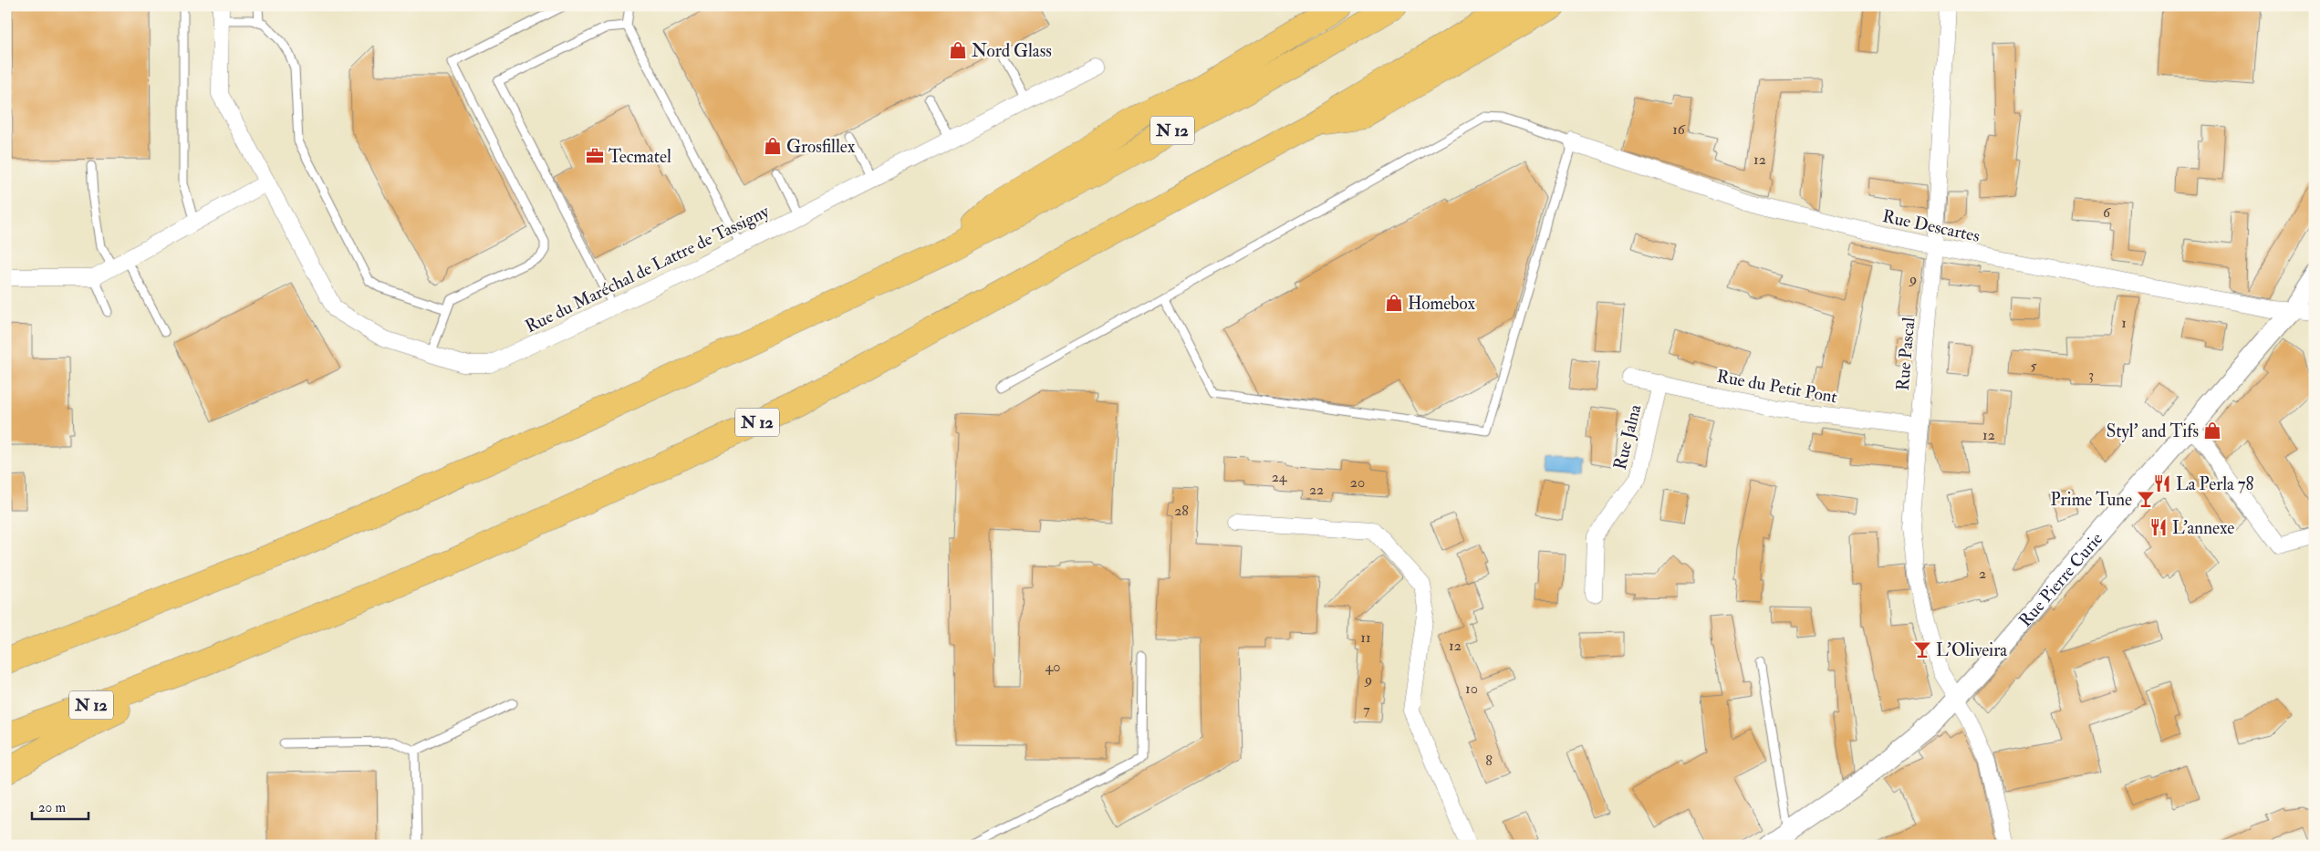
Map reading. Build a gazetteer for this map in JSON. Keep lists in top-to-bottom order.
{
  "streets": {
    "highway": ["N 12"],
    "street": [
      "Rue Descartes",
      "Rue du Maréchal de Lattre de Tassigny",
      "Rue Pascal",
      "Rue du Petit Pont",
      "Rue Jalna",
      "Rue Pierre Curie"
    ]
  },
  "crossings": [
    ["Rue Descartes", "Rue Pascal"],
    ["Rue Descartes", "Rue Pierre Curie"],
    ["Rue Pascal", "Rue du Petit Pont"],
    ["Rue Pascal", "Rue Pierre Curie"],
    ["Rue du Petit Pont", "Rue Jalna"]
  ],
  "places": {
    "shop": [
      "Nord Glass",
      "Grosfillex",
      "Homebox",
      "Styl' and Tifs"
    ],
    "office": ["Tecmatel"],
    "restaurant": ["La Perla 78", "L'annexe"],
    "bar": ["Prime Tune", "L'Oliveira"]
  },
  "house_numbers": [
    "16",
    "12",
    "6",
    "9",
    "1",
    "5",
    "3",
    "12",
    "24",
    "20",
    "22",
    "28",
    "2",
    "11",
    "12",
    "40",
    "9",
    "10",
    "7",
    "8"
  ],
  "scale_bar": "20 m"
}
